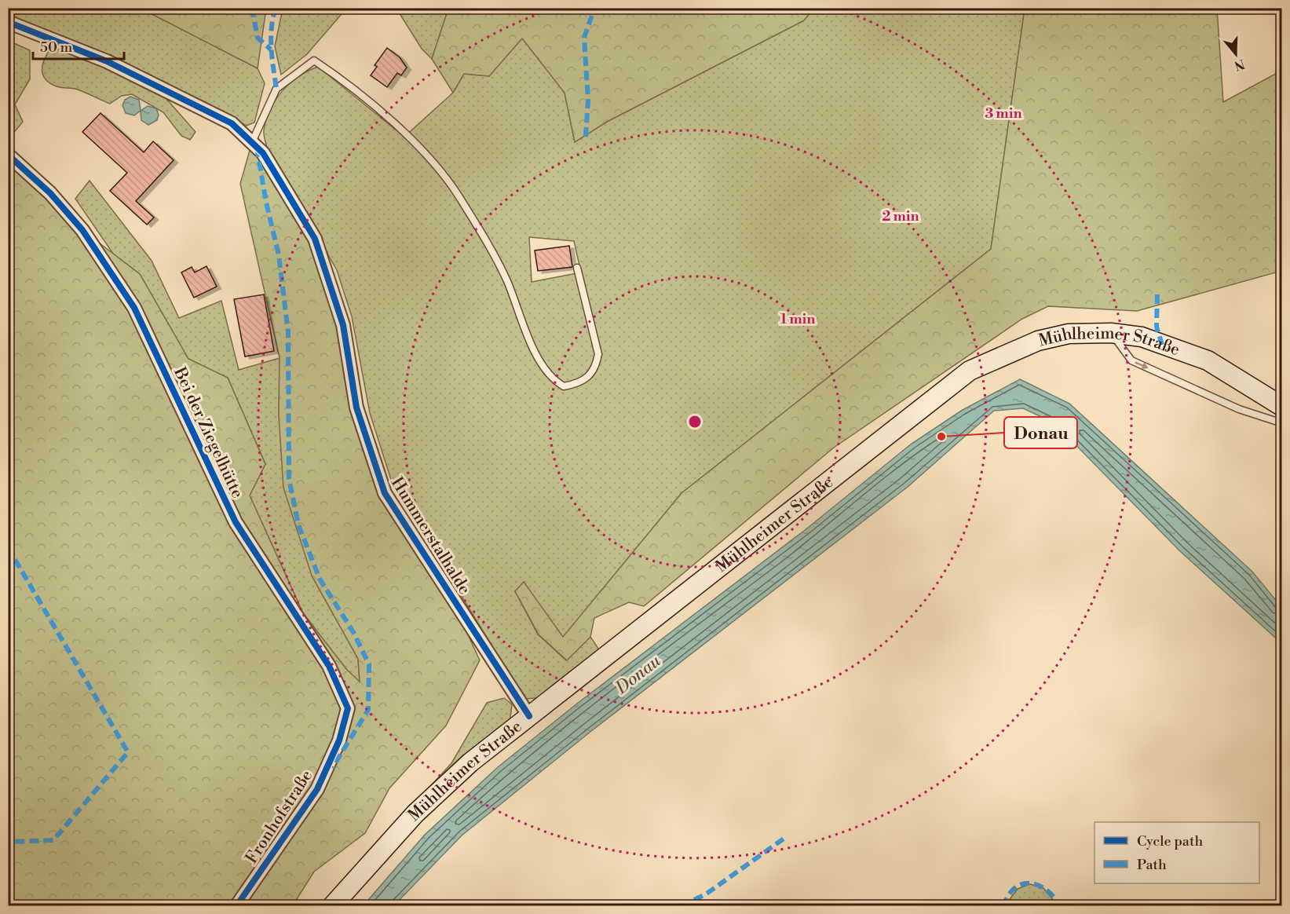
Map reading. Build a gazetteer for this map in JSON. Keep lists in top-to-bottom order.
{
  "streets": {
    "main road": ["Mühlheimer Straße"],
    "street": ["Bei der Ziegelhütte", "Hummerstalhalde", "Fronhofstraße"]
  },
  "crossings": [
    ["Mühlheimer Straße", "Hummerstalhalde"],
    ["Bei der Ziegelhütte", "Fronhofstraße"]
  ],
  "water": ["Donau"],
  "places": ["Donau"],
  "legend": ["Cycle path", "Path"],
  "scale_bar": "50 m",
  "north": "bottom",
  "rings": ["3 min", "2 min", "1 min"]
}
